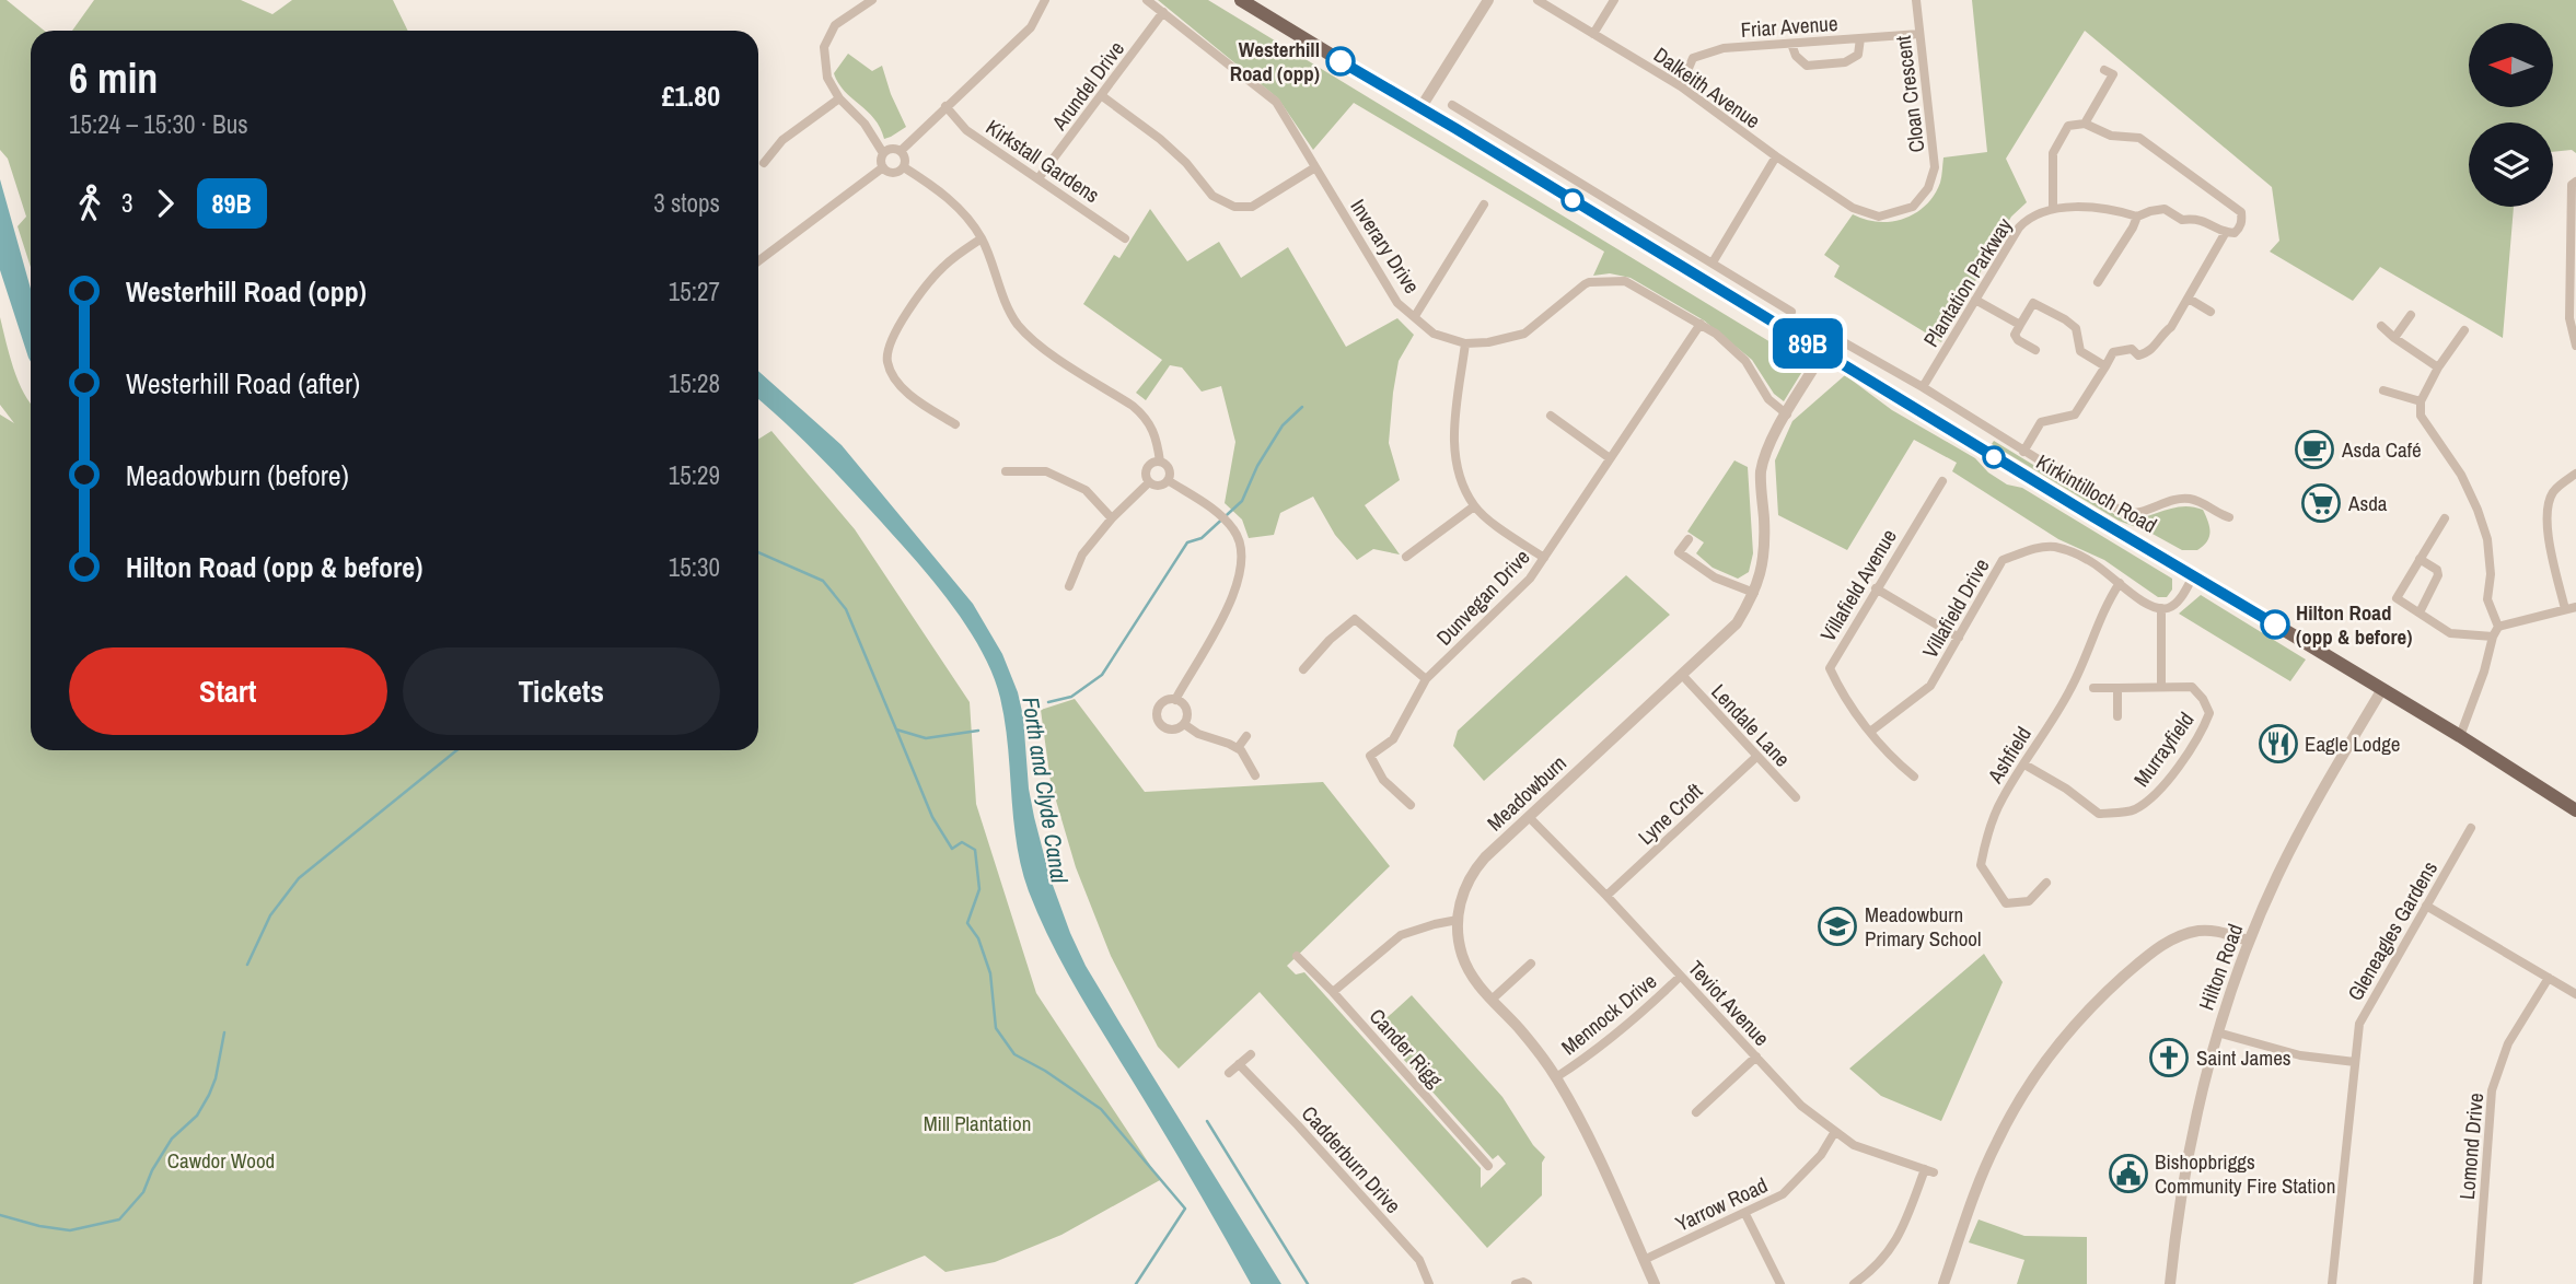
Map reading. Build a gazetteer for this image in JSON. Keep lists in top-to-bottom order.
{
  "streets": {
    "main road": ["Kirkintilloch Road"],
    "street": [
      "Friar Avenue",
      "Arundel Drive",
      "Dalkeith Avenue",
      "Cloan Crescent",
      "Kirkstall Gardens",
      "Inverary Drive",
      "Plantation Parkway",
      "Villafield Avenue",
      "Dunvegan Drive",
      "Villafield Drive",
      "Lendale Lane",
      "Murrayfield",
      "Ashfield",
      "Meadowburn",
      "Lyne Croft",
      "Gleneagles Gardens",
      "Hilton Road",
      "Teviot Avenue",
      "Mennock Drive",
      "Cander Rigg",
      "Lomond Drive",
      "Cadderburn Drive",
      "Yarrow Road"
    ]
  },
  "crossings": [
    ["Friar Avenue", "Dalkeith Avenue"],
    ["Friar Avenue", "Cloan Crescent"],
    ["Arundel Drive", "Kirkstall Gardens"],
    ["Arundel Drive", "Inverary Drive"],
    ["Dalkeith Avenue", "Cloan Crescent"],
    ["Inverary Drive", "Dunvegan Drive"],
    ["Inverary Drive", "Meadowburn"],
    ["Plantation Parkway", "Kirkintilloch Road"],
    ["Kirkintilloch Road", "Meadowburn"],
    ["Kirkintilloch Road", "Hilton Road"],
    ["Villafield Avenue", "Villafield Drive"],
    ["Villafield Drive", "Ashfield"],
    ["Lendale Lane", "Meadowburn"],
    ["Lendale Lane", "Lyne Croft"],
    ["Murrayfield", "Ashfield"],
    ["Meadowburn", "Teviot Avenue"],
    ["Meadowburn", "Mennock Drive"],
    ["Meadowburn", "Yarrow Road"],
    ["Lyne Croft", "Teviot Avenue"],
    ["Teviot Avenue", "Mennock Drive"],
    ["Teviot Avenue", "Yarrow Road"]
  ],
  "water": ["Forth and Clyde Canal"],
  "parks": ["Mill Plantation", "Cawdor Wood"],
  "places": {
    "other": ["Westerhill Road (opp)", "Hilton Road (opp & before)"],
    "cafe": ["Asda Café"],
    "supermarket": ["Asda"],
    "restaurant": ["Eagle Lodge"],
    "school or university": ["Meadowburn Primary School"],
    "church": ["Saint James"],
    "public building": ["Bishopbriggs Community Fire Station"]
  },
  "lines": ["bus line 89B"],
  "north": "left",
  "page": {
    "on_map": "89B",
    "heading": ["6 min", "15:24 – 15:30 · Bus", "£1.80"],
    "legs": ["3", "89B", "3 stops"],
    "list": [
      {
        "name": "Westerhill Road (opp)",
        "value": "15:27"
      },
      {
        "name": "Westerhill Road (after)",
        "value": "15:28"
      },
      {
        "name": "Meadowburn (before)",
        "value": "15:29"
      },
      {
        "name": "Hilton Road (opp & before)",
        "value": "15:30"
      }
    ],
    "buttons": ["Start", "Tickets"]
  }
}
